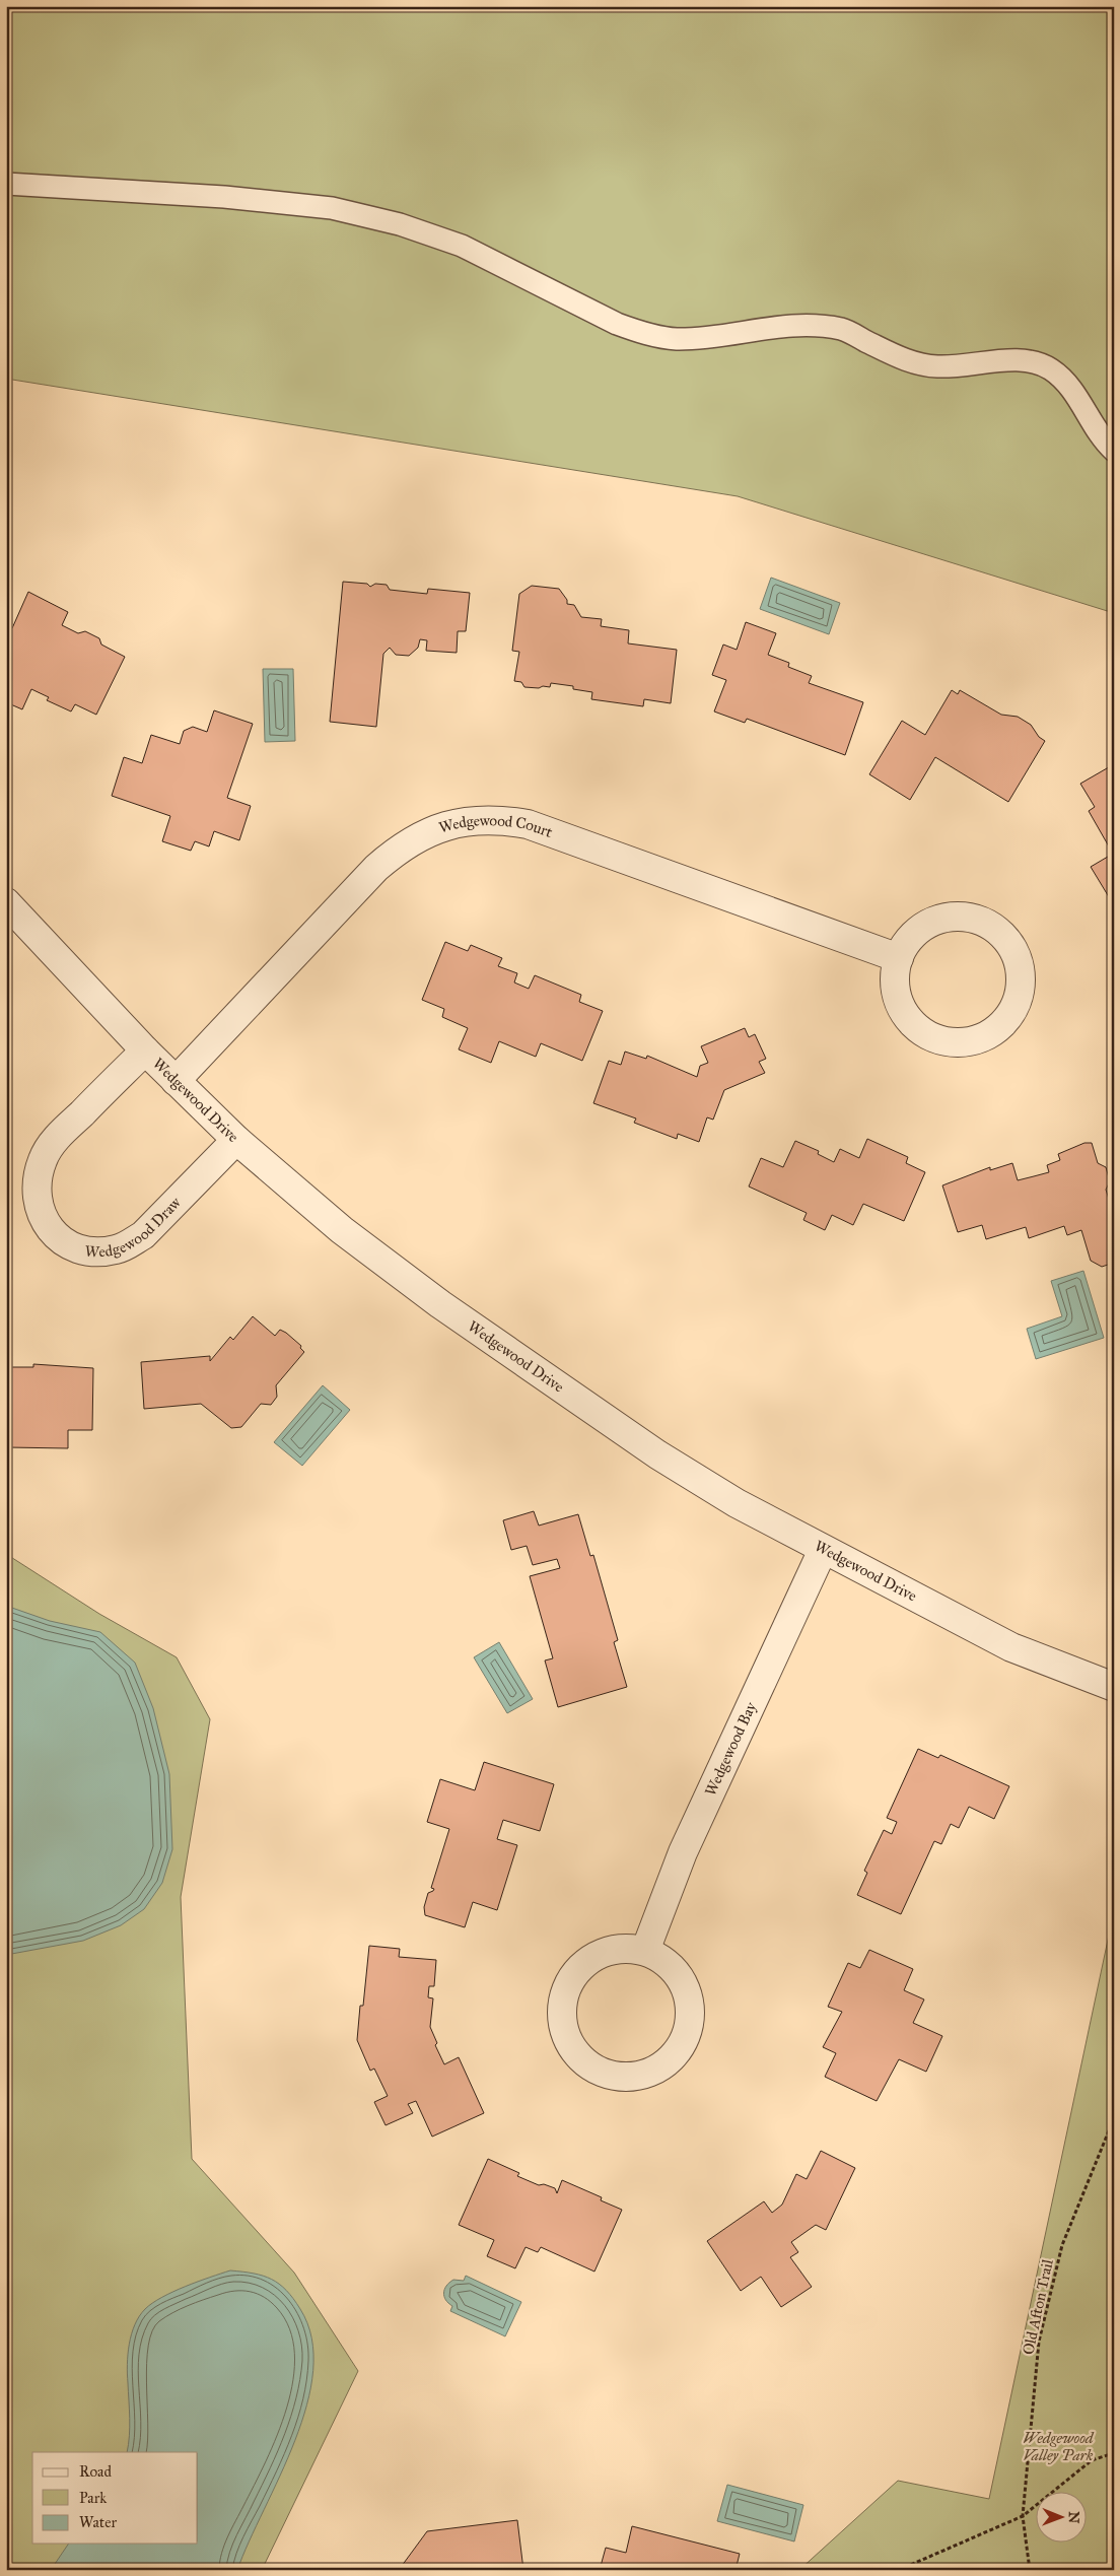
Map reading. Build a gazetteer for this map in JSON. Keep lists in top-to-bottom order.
{
  "streets": {
    "street": [
      "Wedgewood Court",
      "Wedgewood Drive",
      "Wedgewood Draw",
      "Wedgewood Bay"
    ],
    "path": ["Old Afton Trail"]
  },
  "crossings": [
    ["Wedgewood Court", "Wedgewood Drive"],
    ["Wedgewood Drive", "Wedgewood Draw"],
    ["Wedgewood Drive", "Wedgewood Bay"]
  ],
  "parks": ["Wedgewood Valley Park"],
  "legend": ["Road", "Park", "Water"],
  "north": "right"
}
